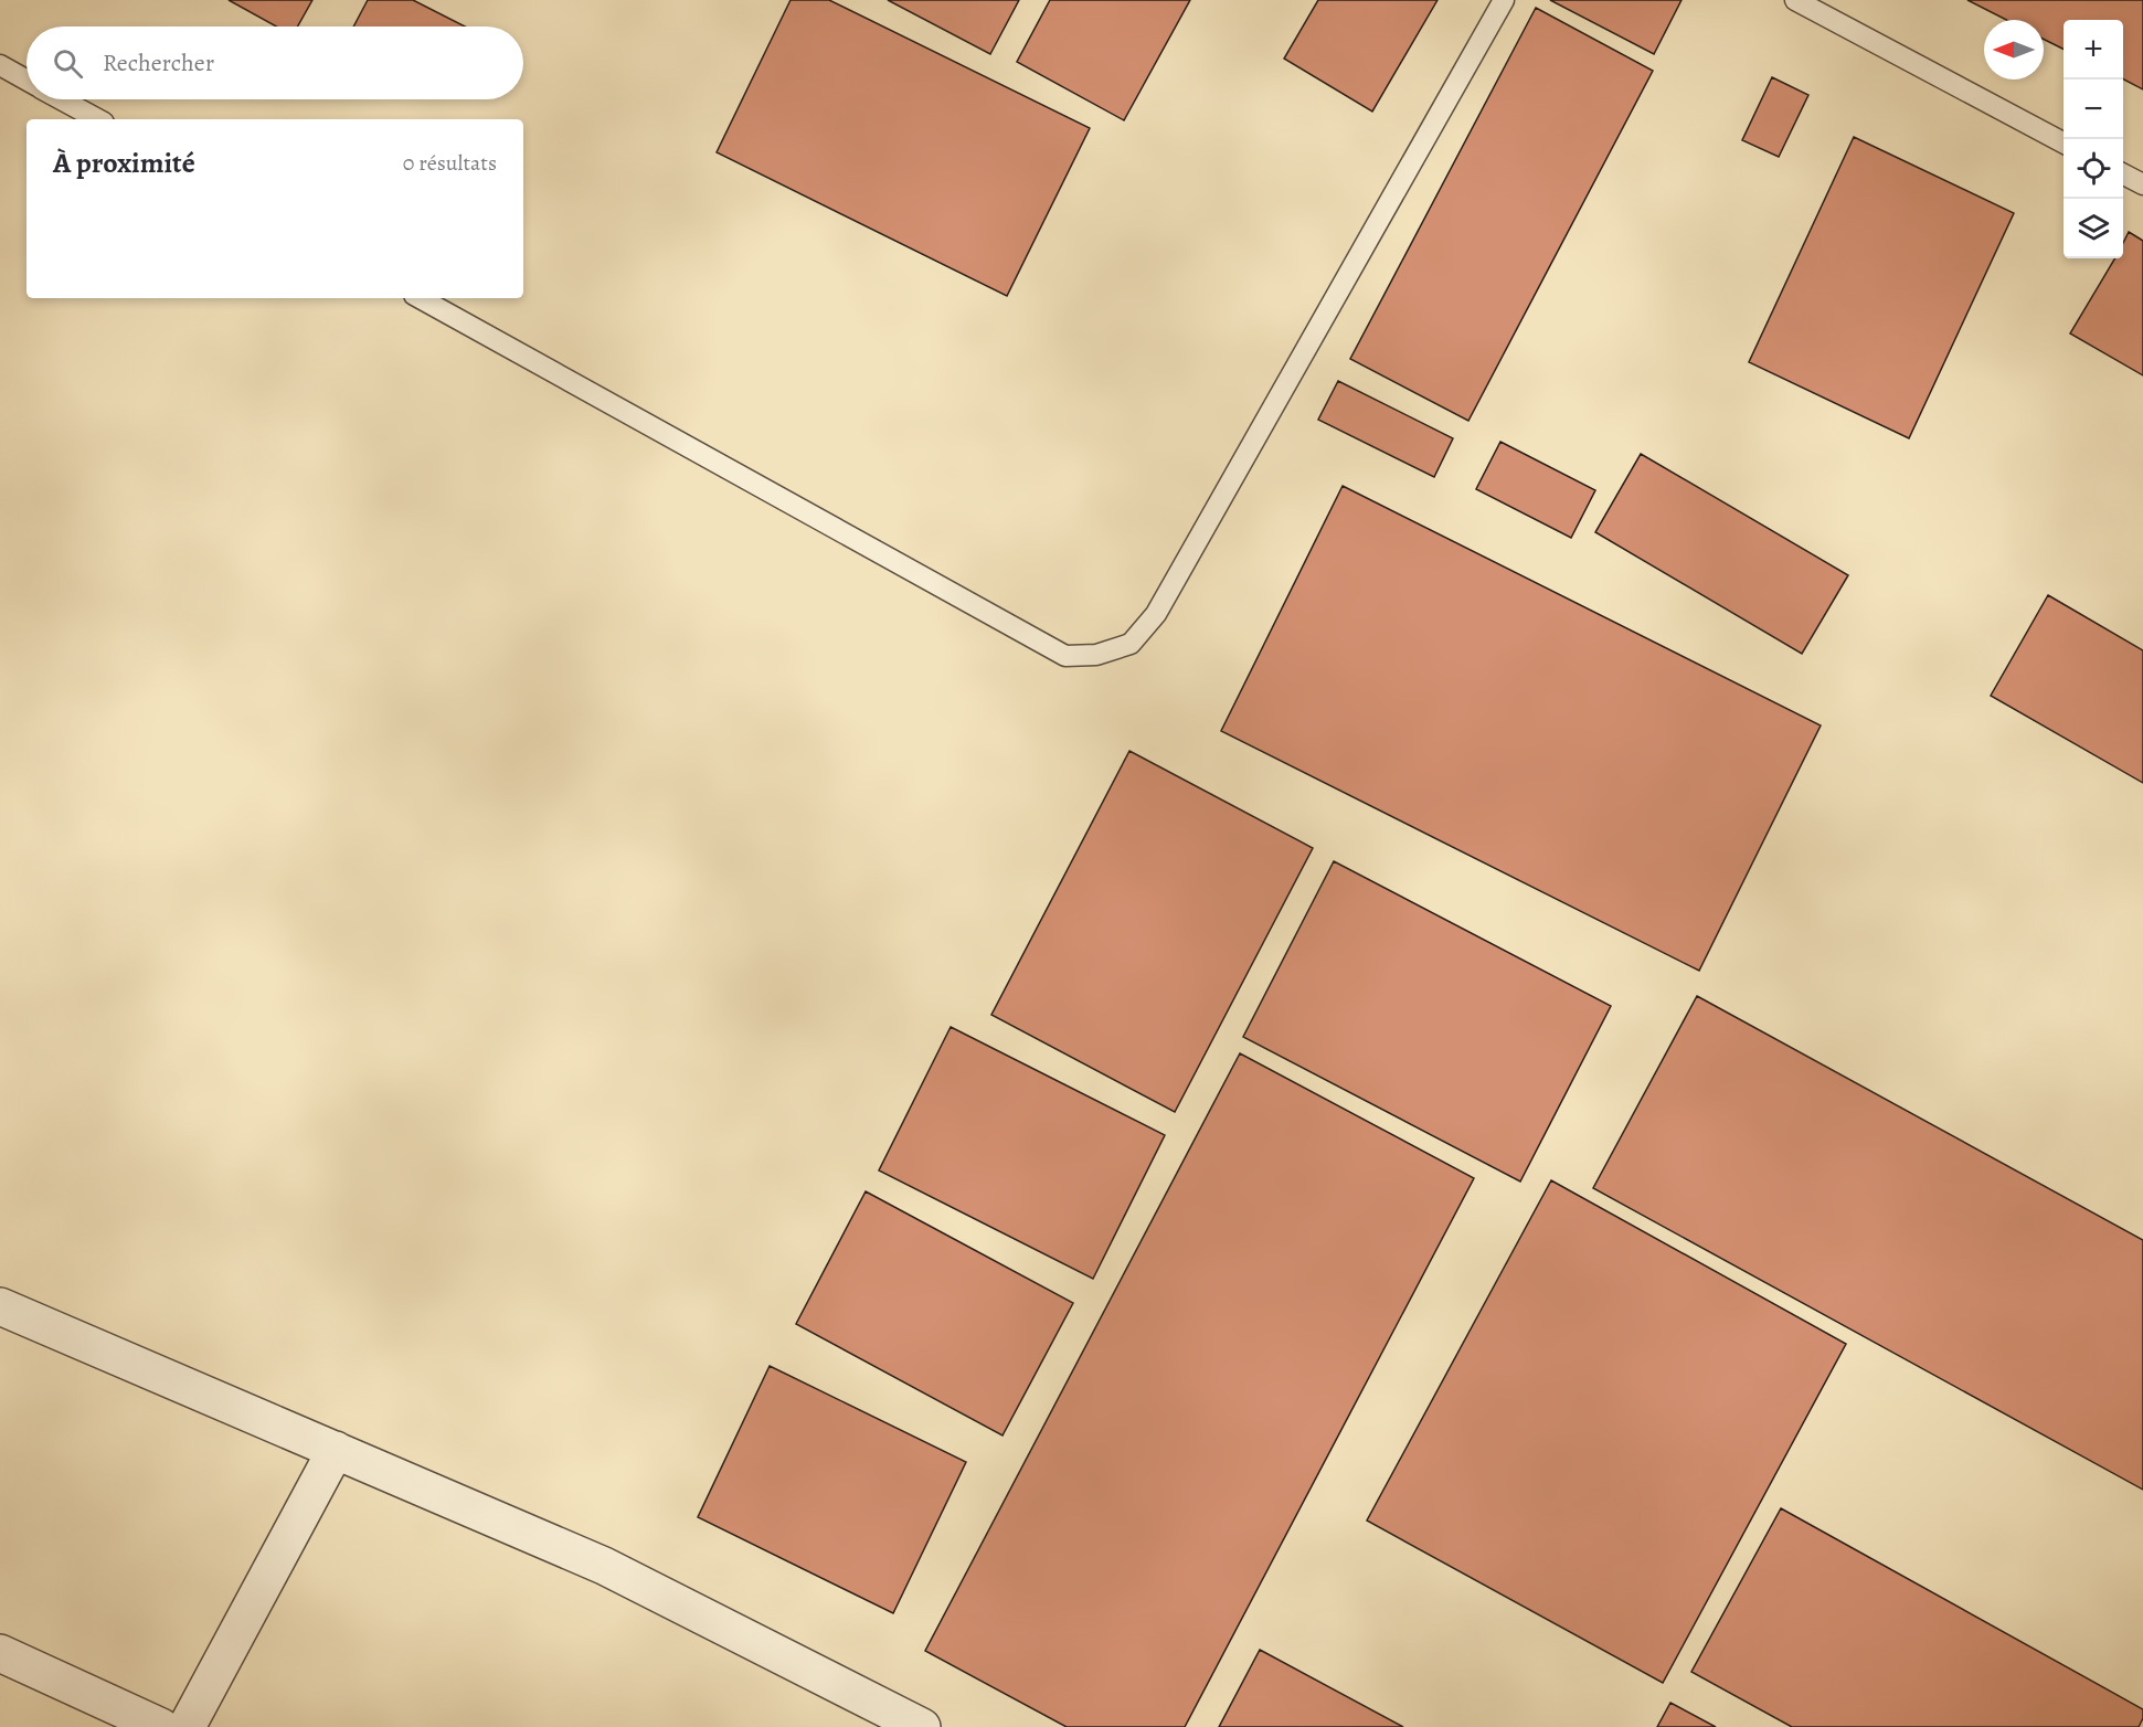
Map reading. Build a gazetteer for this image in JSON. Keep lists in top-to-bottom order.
{
  "north": "left",
  "page": {
    "map_buttons": ["+", "−"],
    "search": "Rechercher",
    "heading": ["À proximité", "0 résultats"]
  }
}
